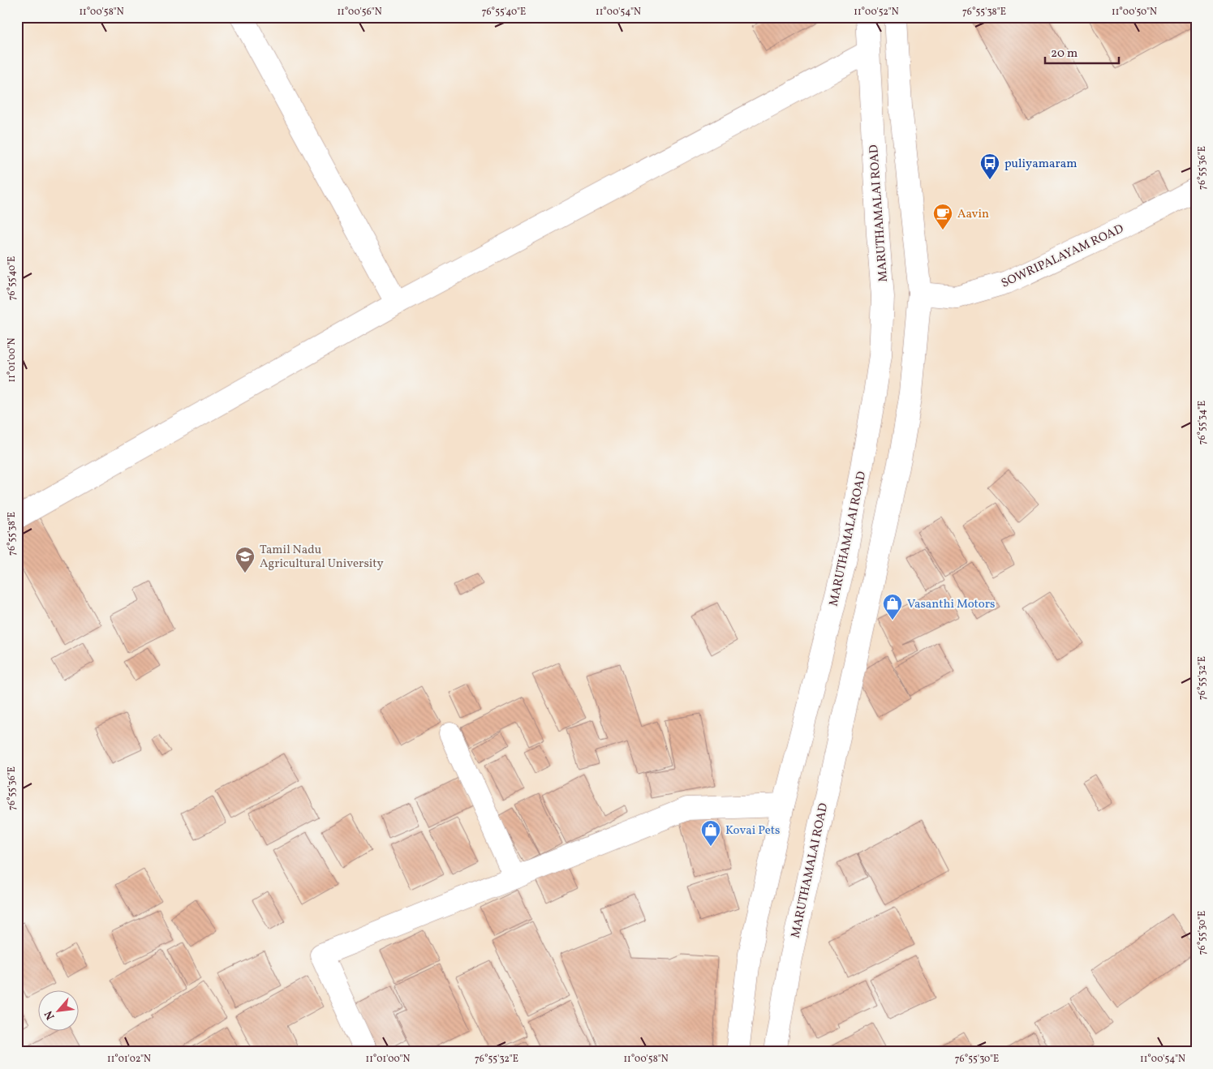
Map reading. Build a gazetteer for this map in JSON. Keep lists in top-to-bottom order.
{
  "streets": {
    "street": ["MARUTHAMALAI ROAD", "SOWRIPALAYAM ROAD"]
  },
  "crossings": [
    ["MARUTHAMALAI ROAD", "SOWRIPALAYAM ROAD"]
  ],
  "places": {
    "bus stop": ["puliyamaram"],
    "cafe": ["Aavin"],
    "school or university": ["Tamil Nadu Agricultural University"],
    "shop": ["Vasanthi Motors", "Kovai Pets"]
  },
  "scale_bar": "20 m",
  "north": "bottom left",
  "coordinates": [
    "11°00'58\"N",
    "11°00'56\"N",
    "76°55'40\"E",
    "11°00'54\"N",
    "11°00'52\"N",
    "76°55'38\"E",
    "11°00'50\"N",
    "76°55'36\"E",
    "11°01'00\"N",
    "76°55'34\"E",
    "76°55'32\"E",
    "76°55'30\"E",
    "11°01'02\"N"
  ]
}
